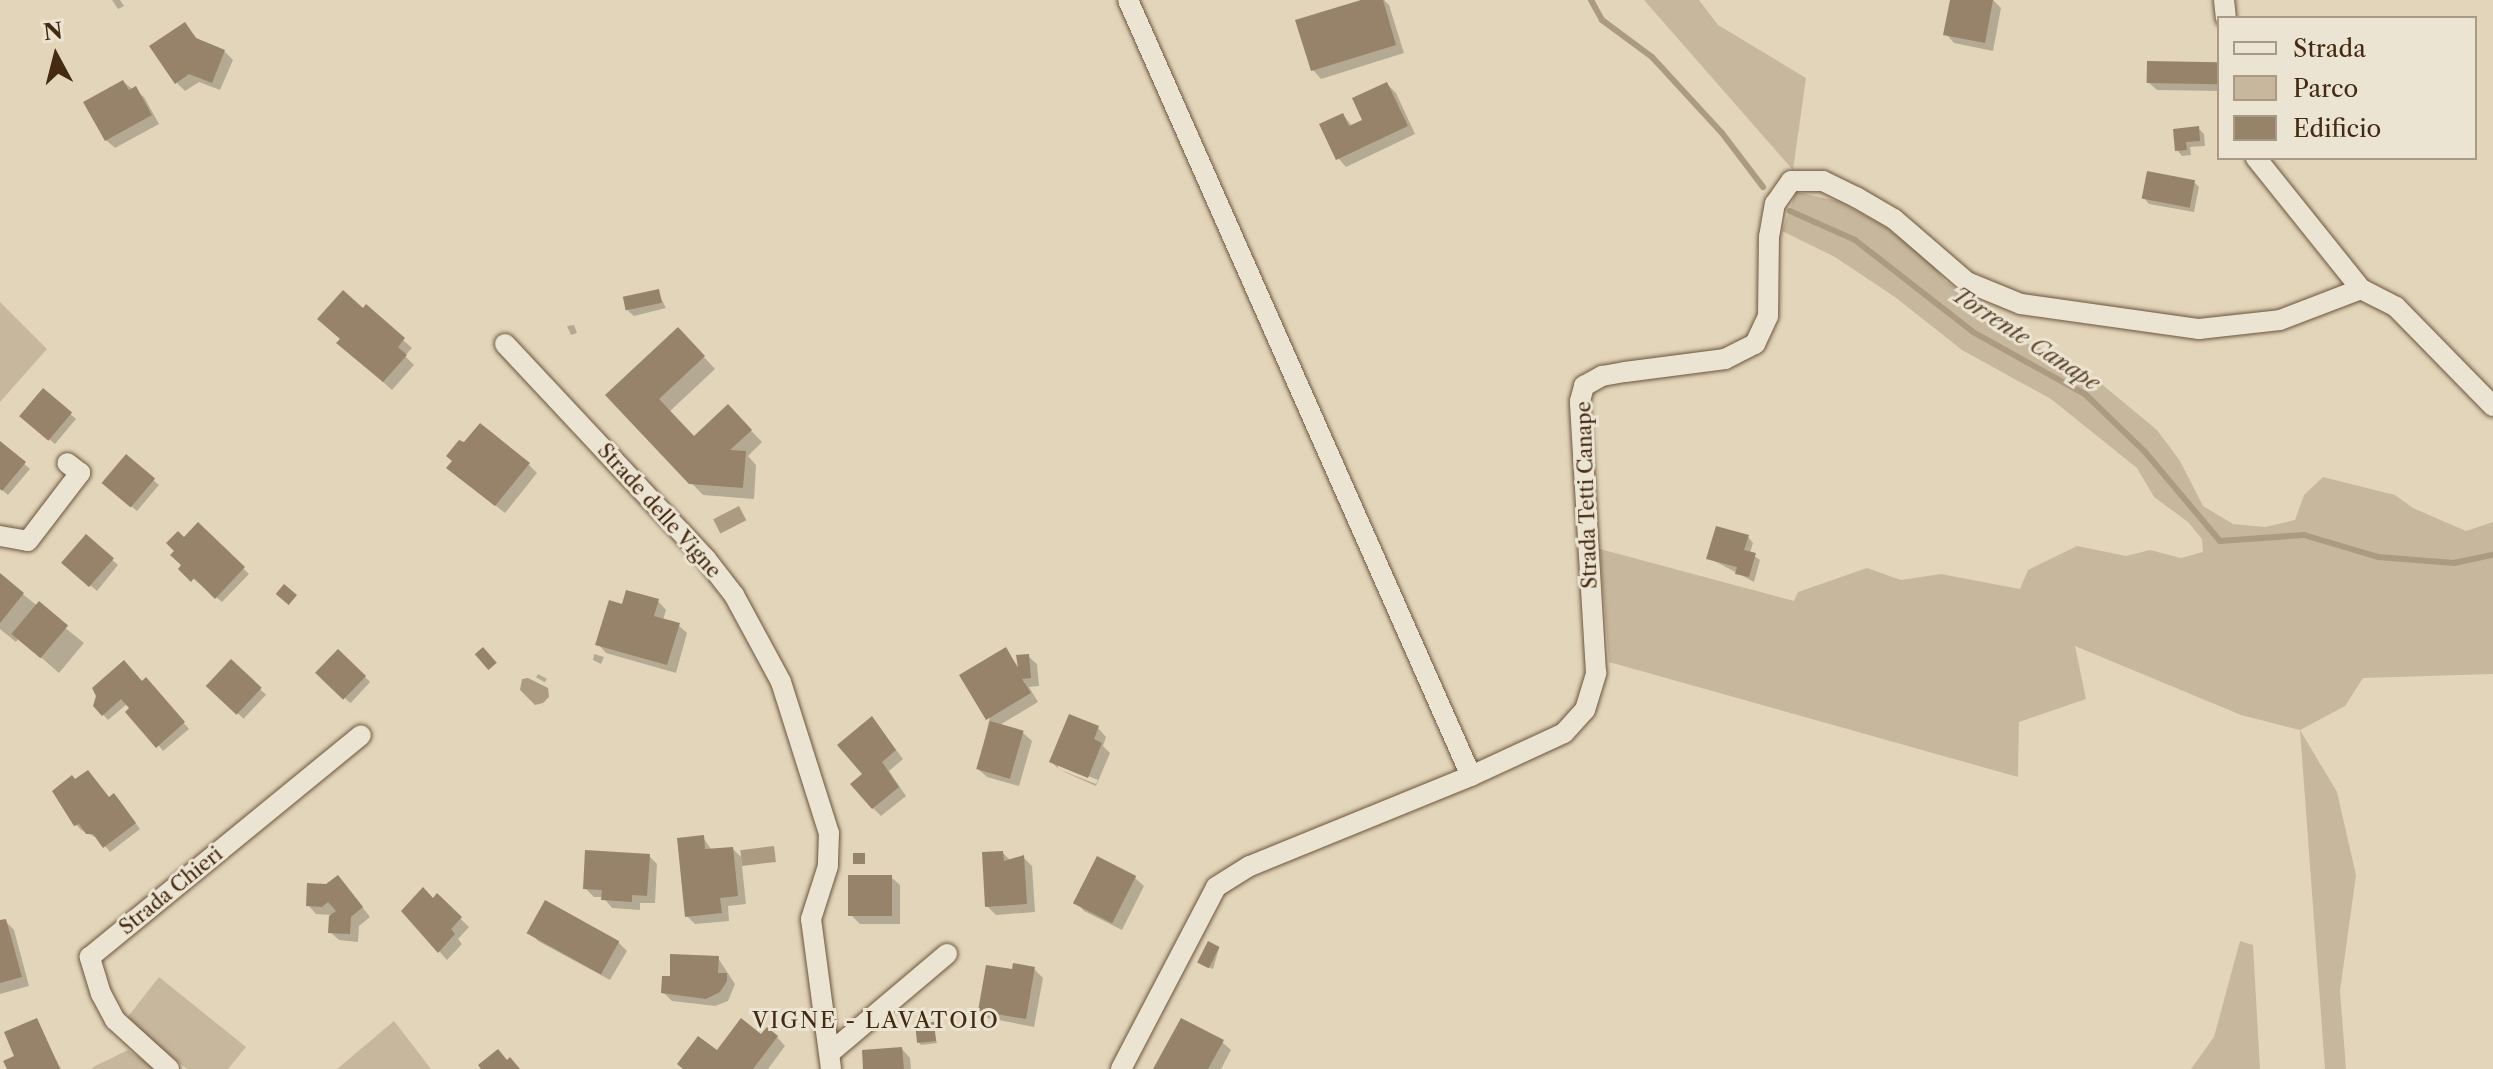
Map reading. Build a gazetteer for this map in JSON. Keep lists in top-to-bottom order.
{
  "streets": {
    "street": ["Strada Tetti Canape", "Strade delle Vigne", "Strada Chieri"]
  },
  "districts": ["VIGNE - LAVATOIO"],
  "water": ["Torrente Canape"],
  "legend": ["Strada", "Parco", "Edificio"],
  "north": "top"
}
